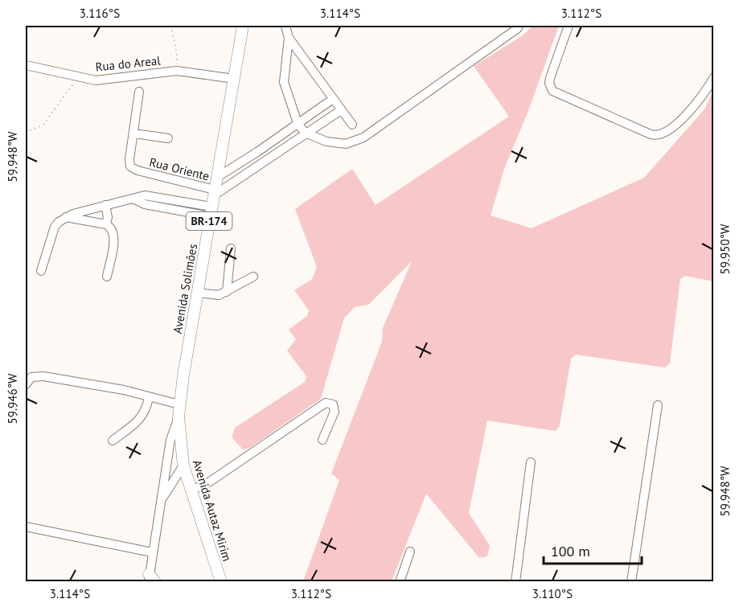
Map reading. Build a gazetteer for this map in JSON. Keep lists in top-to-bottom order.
{
  "streets": {
    "main road": ["BR-174", "Avenida Solimões", "Avenida Autaz Mirim"],
    "street": ["Rua do Areal", "Rua Oriente"]
  },
  "crossings": [
    ["Rua do Areal", "Avenida Solimões"],
    ["Rua Oriente", "Avenida Solimões"],
    ["Avenida Solimões", "Avenida Autaz Mirim"]
  ],
  "scale_bar": "100 m",
  "coordinates": [
    "3.116°S",
    "3.114°S",
    "3.112°S",
    "59.948°W",
    "59.950°W",
    "59.946°W",
    "3.110°S"
  ]
}
